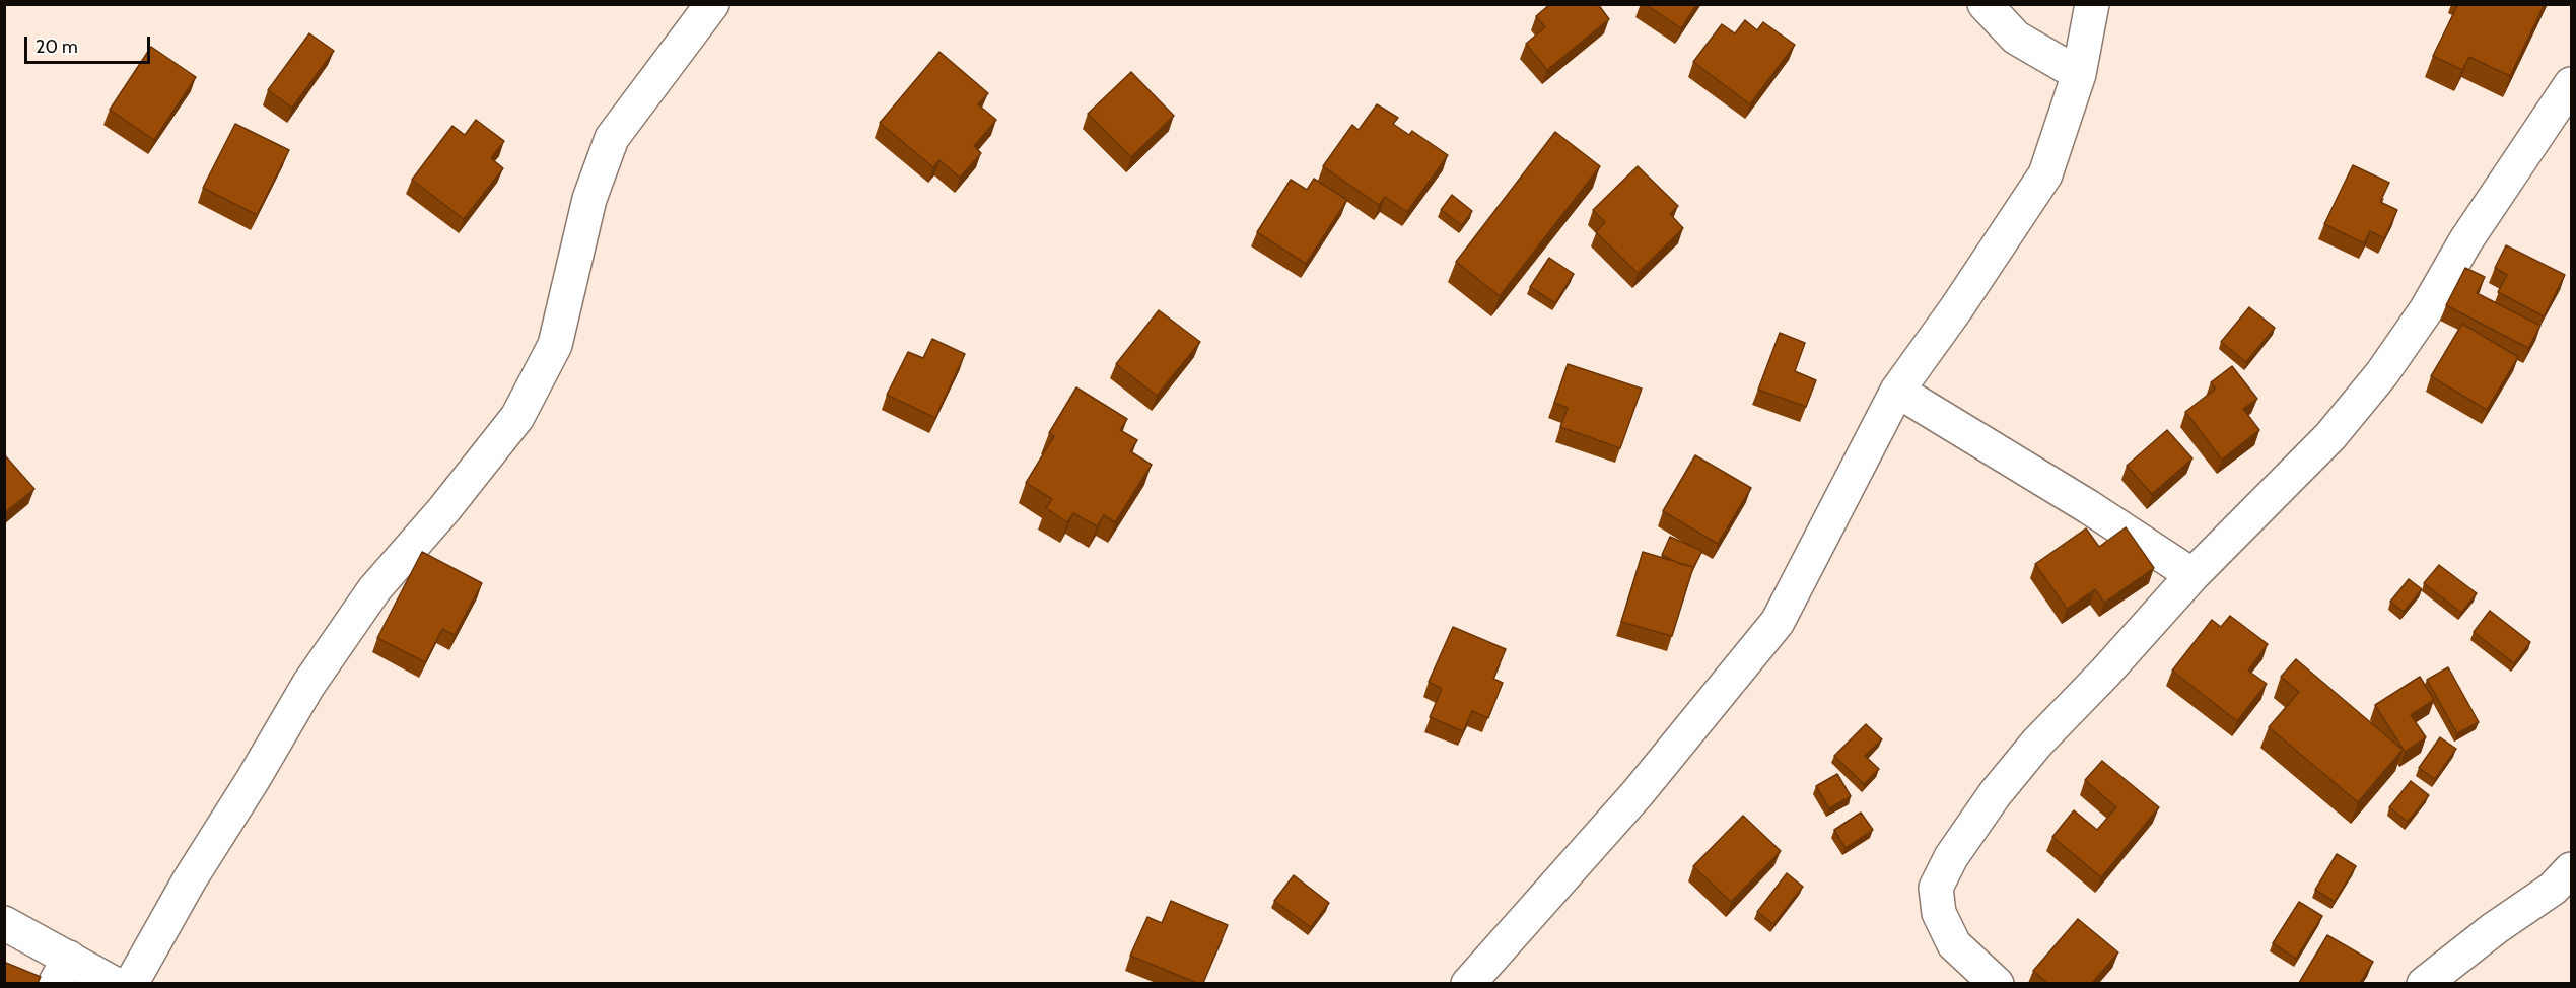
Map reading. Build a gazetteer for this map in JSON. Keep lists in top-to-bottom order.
{
  "scale_bar": "20 m"
}
